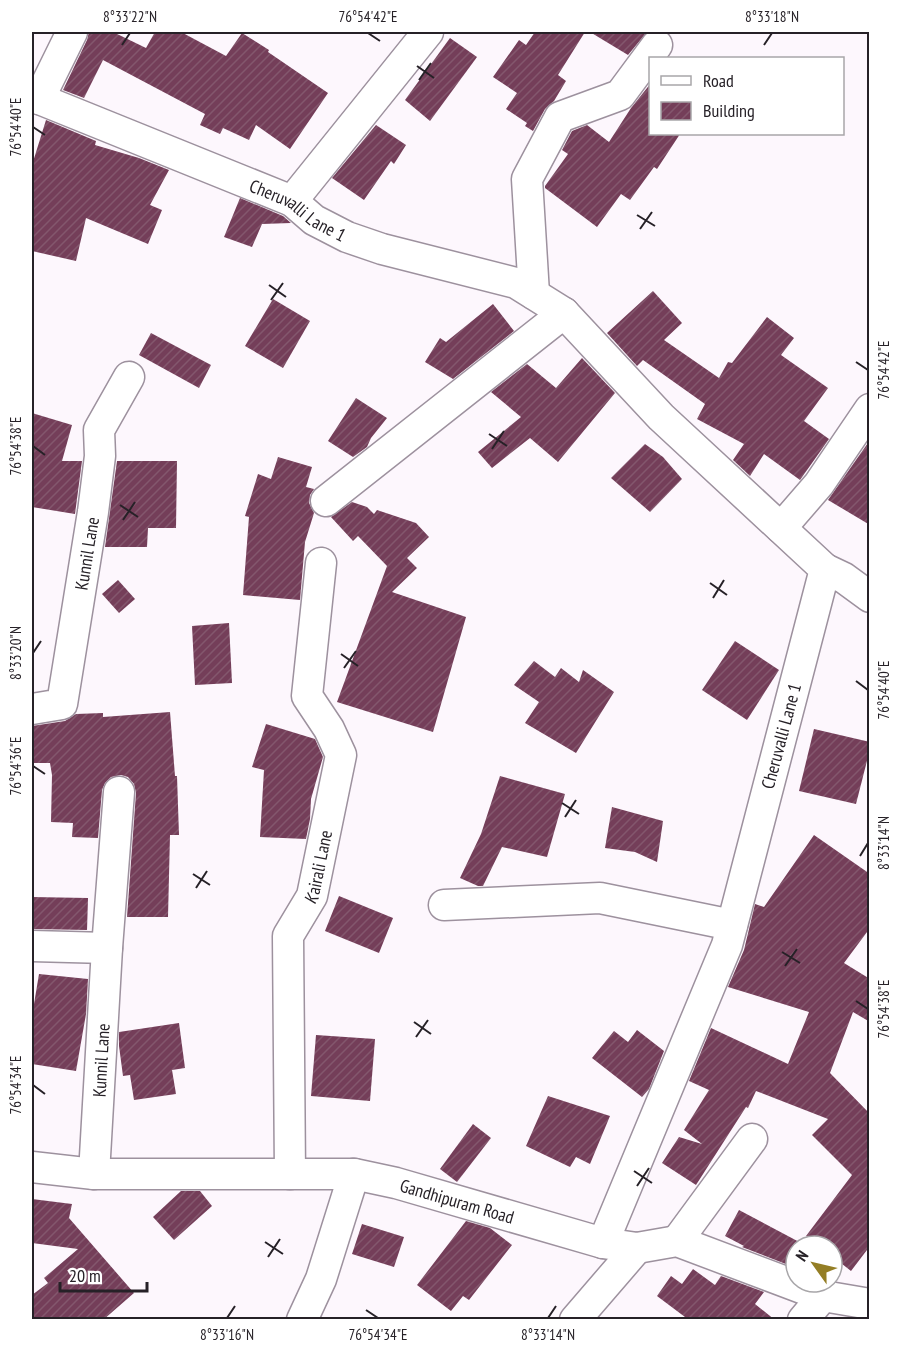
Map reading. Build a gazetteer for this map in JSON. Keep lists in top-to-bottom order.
{
  "streets": {
    "street": [
      "Cheruvalli Lane 1",
      "Kunnil Lane",
      "Kairali Lane",
      "Gandhipuram Road"
    ]
  },
  "crossings": [
    ["Cheruvalli Lane 1", "Gandhipuram Road"],
    ["Kunnil Lane", "Gandhipuram Road"],
    ["Kairali Lane", "Gandhipuram Road"]
  ],
  "legend": ["Road", "Building"],
  "scale_bar": "20 m",
  "north": "top left",
  "coordinates": [
    "8°33'22\"N",
    "76°54'42\"E",
    "8°33'18\"N",
    "76°54'40\"E",
    "76°54'38\"E",
    "8°33'20\"N",
    "76°54'36\"E",
    "8°33'14\"N",
    "76°54'34\"E",
    "8°33'16\"N"
  ]
}
